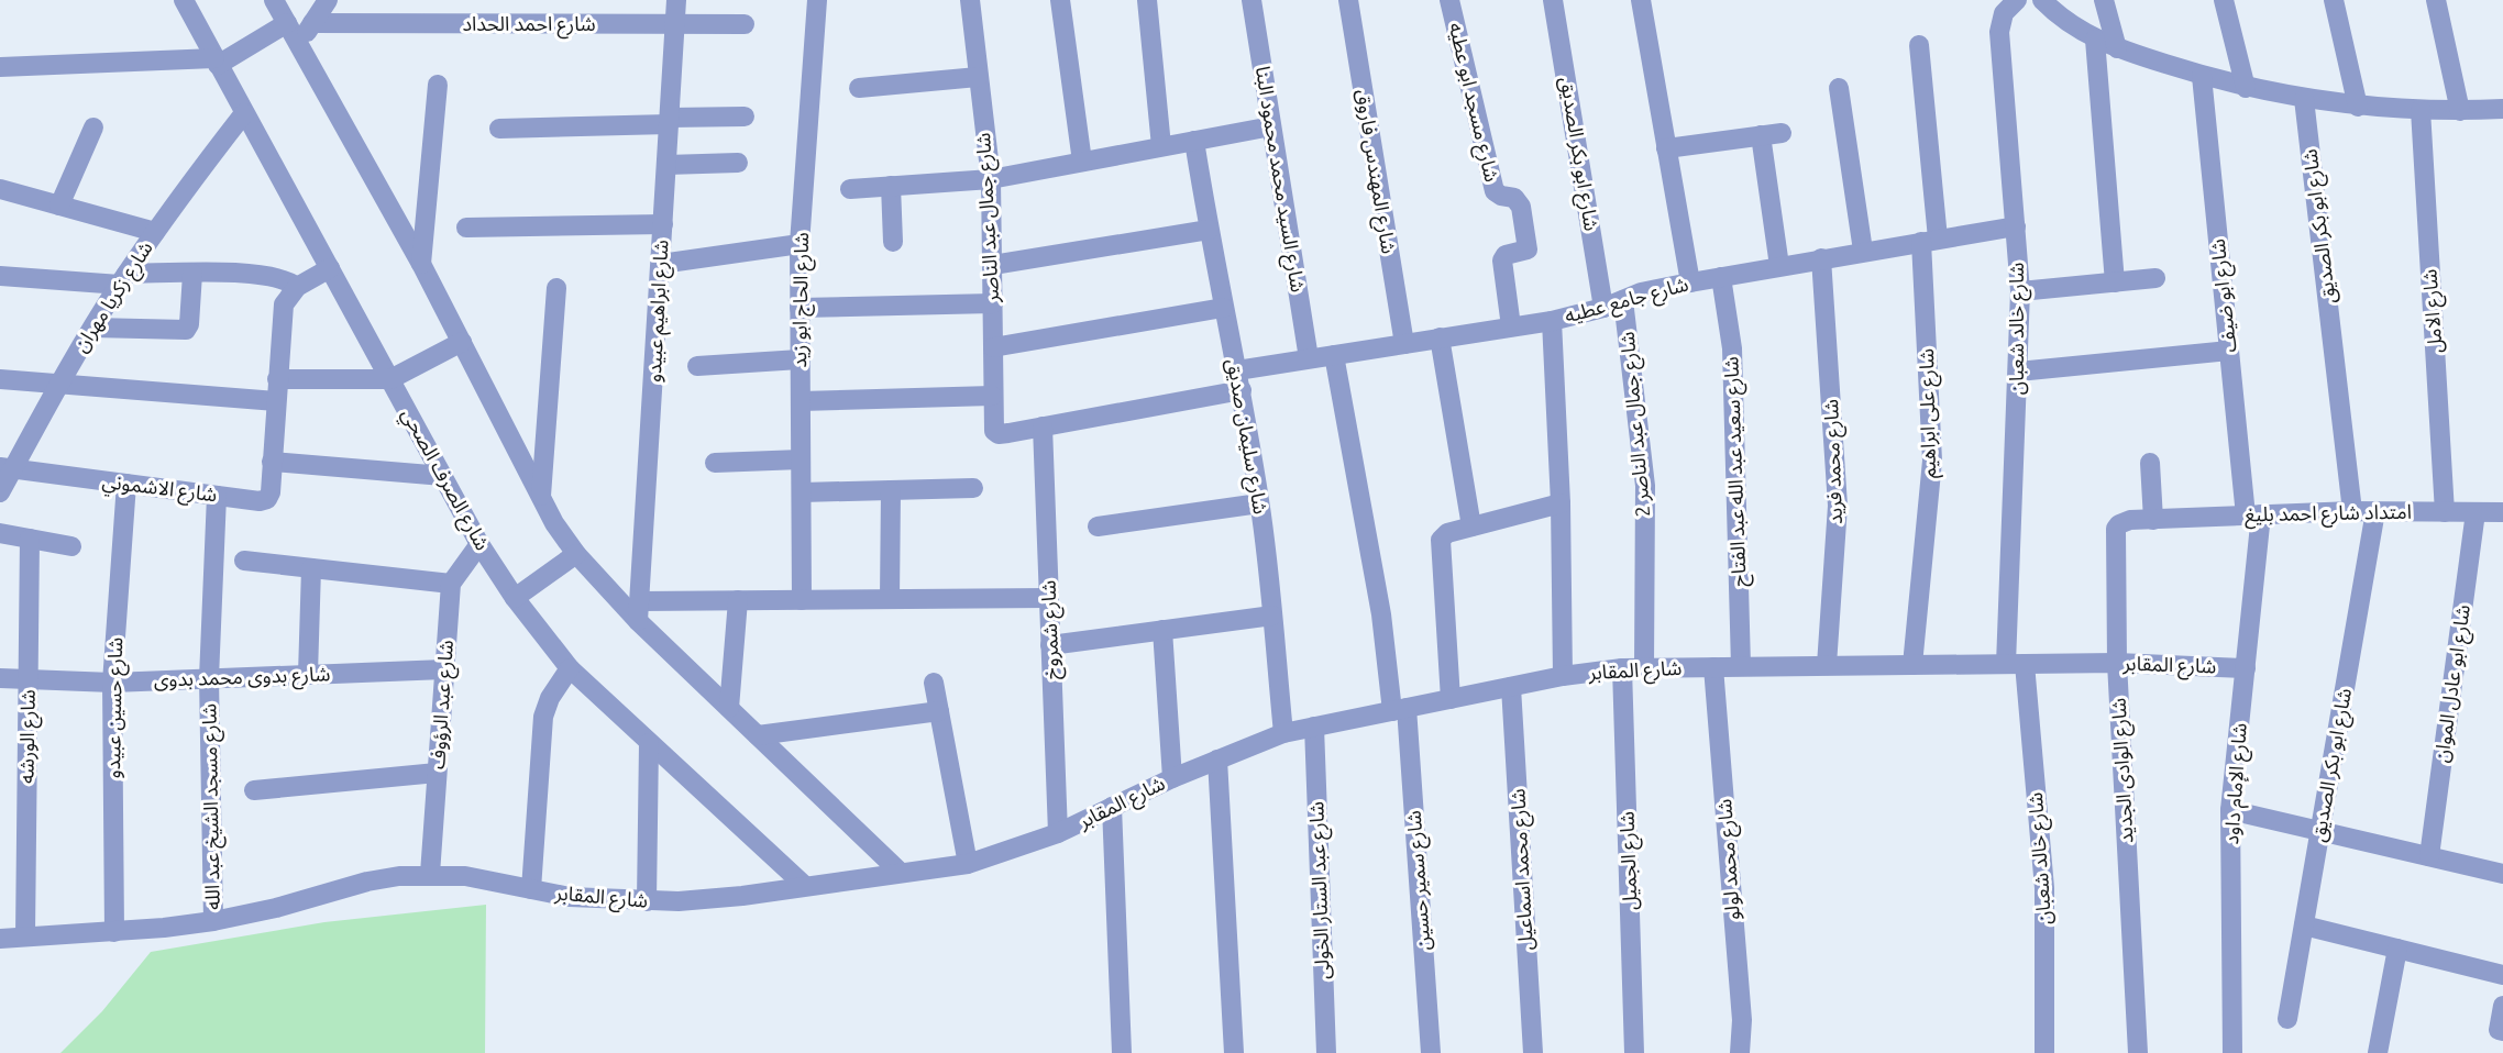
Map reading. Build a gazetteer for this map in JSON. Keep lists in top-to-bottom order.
{
  "streets": {
    "street": [
      "شارع احمد الحداد",
      "شارع مسجد ابو عطيه",
      "شارع ابو بكر الصديق",
      "شارع المهندس فاروق",
      "شارع السيد محمد محمود البنا",
      "شارع جمال عبد الناصر",
      "شارع ابو ضيف",
      "شارع زكريا مهران",
      "شارع الحاج ابو زيد",
      "شارع جامع عطيه",
      "شارع ابراهيم عبيدو",
      "شارع الامل",
      "شارع خالد شعبان",
      "شارع على ابراهيم",
      "شارع جمال عبد الناصر 2",
      "شارع سليمان صديق",
      "شارع محمد فريد",
      "شارع سعيد عبد الله عبد الفتاح",
      "شارع الصرف الصحي",
      "شارع الاشموني",
      "امتداد شارع احمد بليغ",
      "شارع شمروخ",
      "شارع المقابر",
      "شارع بدوى محمد بدوى",
      "شارع ابو عادل الموان",
      "شارع عبد الرؤوف",
      "شارع حسين عبيدو",
      "شارع الورشه",
      "شارع الوادى الجديد",
      "شارع الإمام داود",
      "شارع مسجد الشيخ عبد الله",
      "شارع محمد لولو",
      "شارع الجميل",
      "شارع محمد اسماعيل",
      "شارع سمير حسين",
      "شارع عبد الستار الخولى"
    ]
  },
  "crossings": [
    ["شارع احمد الحداد", "شارع ابراهيم عبيدو"],
    ["شارع مسجد ابو عطيه", "شارع جامع عطيه"],
    ["شارع ابو بكر الصديق", "شارع جامع عطيه"],
    ["شارع ابو بكر الصديق", "امتداد شارع احمد بليغ"],
    ["شارع المهندس فاروق", "شارع جامع عطيه"],
    ["شارع السيد محمد محمود البنا", "شارع جامع عطيه"],
    ["شارع جمال عبد الناصر", "شارع جامع عطيه"],
    ["شارع جمال عبد الناصر", "شارع شمروخ"],
    ["شارع ابو ضيف", "امتداد شارع احمد بليغ"],
    ["شارع ابو ضيف", "شارع الإمام داود"],
    ["شارع زكريا مهران", "شارع الصرف الصحي"],
    ["شارع زكريا مهران", "شارع الاشموني"],
    ["شارع جامع عطيه", "شارع خالد شعبان"],
    ["شارع جامع عطيه", "شارع على ابراهيم"],
    ["شارع جامع عطيه", "شارع جمال عبد الناصر 2"],
    ["شارع جامع عطيه", "شارع سليمان صديق"],
    ["شارع جامع عطيه", "شارع محمد فريد"],
    ["شارع جامع عطيه", "شارع سعيد عبد الله عبد الفتاح"],
    ["شارع جامع عطيه", "شارع شمروخ"],
    ["شارع الامل", "امتداد شارع احمد بليغ"],
    ["شارع خالد شعبان", "شارع المقابر"],
    ["شارع على ابراهيم", "شارع المقابر"],
    ["شارع جمال عبد الناصر 2", "شارع المقابر"],
    ["شارع سليمان صديق", "شارع المقابر"],
    ["شارع محمد فريد", "شارع المقابر"],
    ["شارع سعيد عبد الله عبد الفتاح", "شارع المقابر"],
    ["شارع الصرف الصحي", "شارع المقابر"],
    ["شارع الاشموني", "شارع حسين عبيدو"],
    ["شارع الاشموني", "شارع مسجد الشيخ عبد الله"],
    ["امتداد شارع احمد بليغ", "شارع ابو عادل الموان"],
    ["امتداد شارع احمد بليغ", "شارع الوادى الجديد"],
    ["امتداد شارع احمد بليغ", "شارع الإمام داود"],
    ["شارع شمروخ", "شارع المقابر"],
    ["شارع المقابر", "شارع عبد الرؤوف"],
    ["شارع المقابر", "شارع حسين عبيدو"],
    ["شارع المقابر", "شارع الورشه"],
    ["شارع المقابر", "شارع الوادى الجديد"],
    ["شارع المقابر", "شارع الإمام داود"],
    ["شارع المقابر", "شارع مسجد الشيخ عبد الله"],
    ["شارع المقابر", "شارع محمد لولو"],
    ["شارع المقابر", "شارع الجميل"],
    ["شارع المقابر", "شارع محمد اسماعيل"],
    ["شارع المقابر", "شارع سمير حسين"],
    ["شارع المقابر", "شارع عبد الستار الخولى"],
    ["شارع بدوى محمد بدوى", "شارع عبد الرؤوف"],
    ["شارع بدوى محمد بدوى", "شارع حسين عبيدو"],
    ["شارع بدوى محمد بدوى", "شارع الورشه"],
    ["شارع بدوى محمد بدوى", "شارع مسجد الشيخ عبد الله"]
  ]
}
